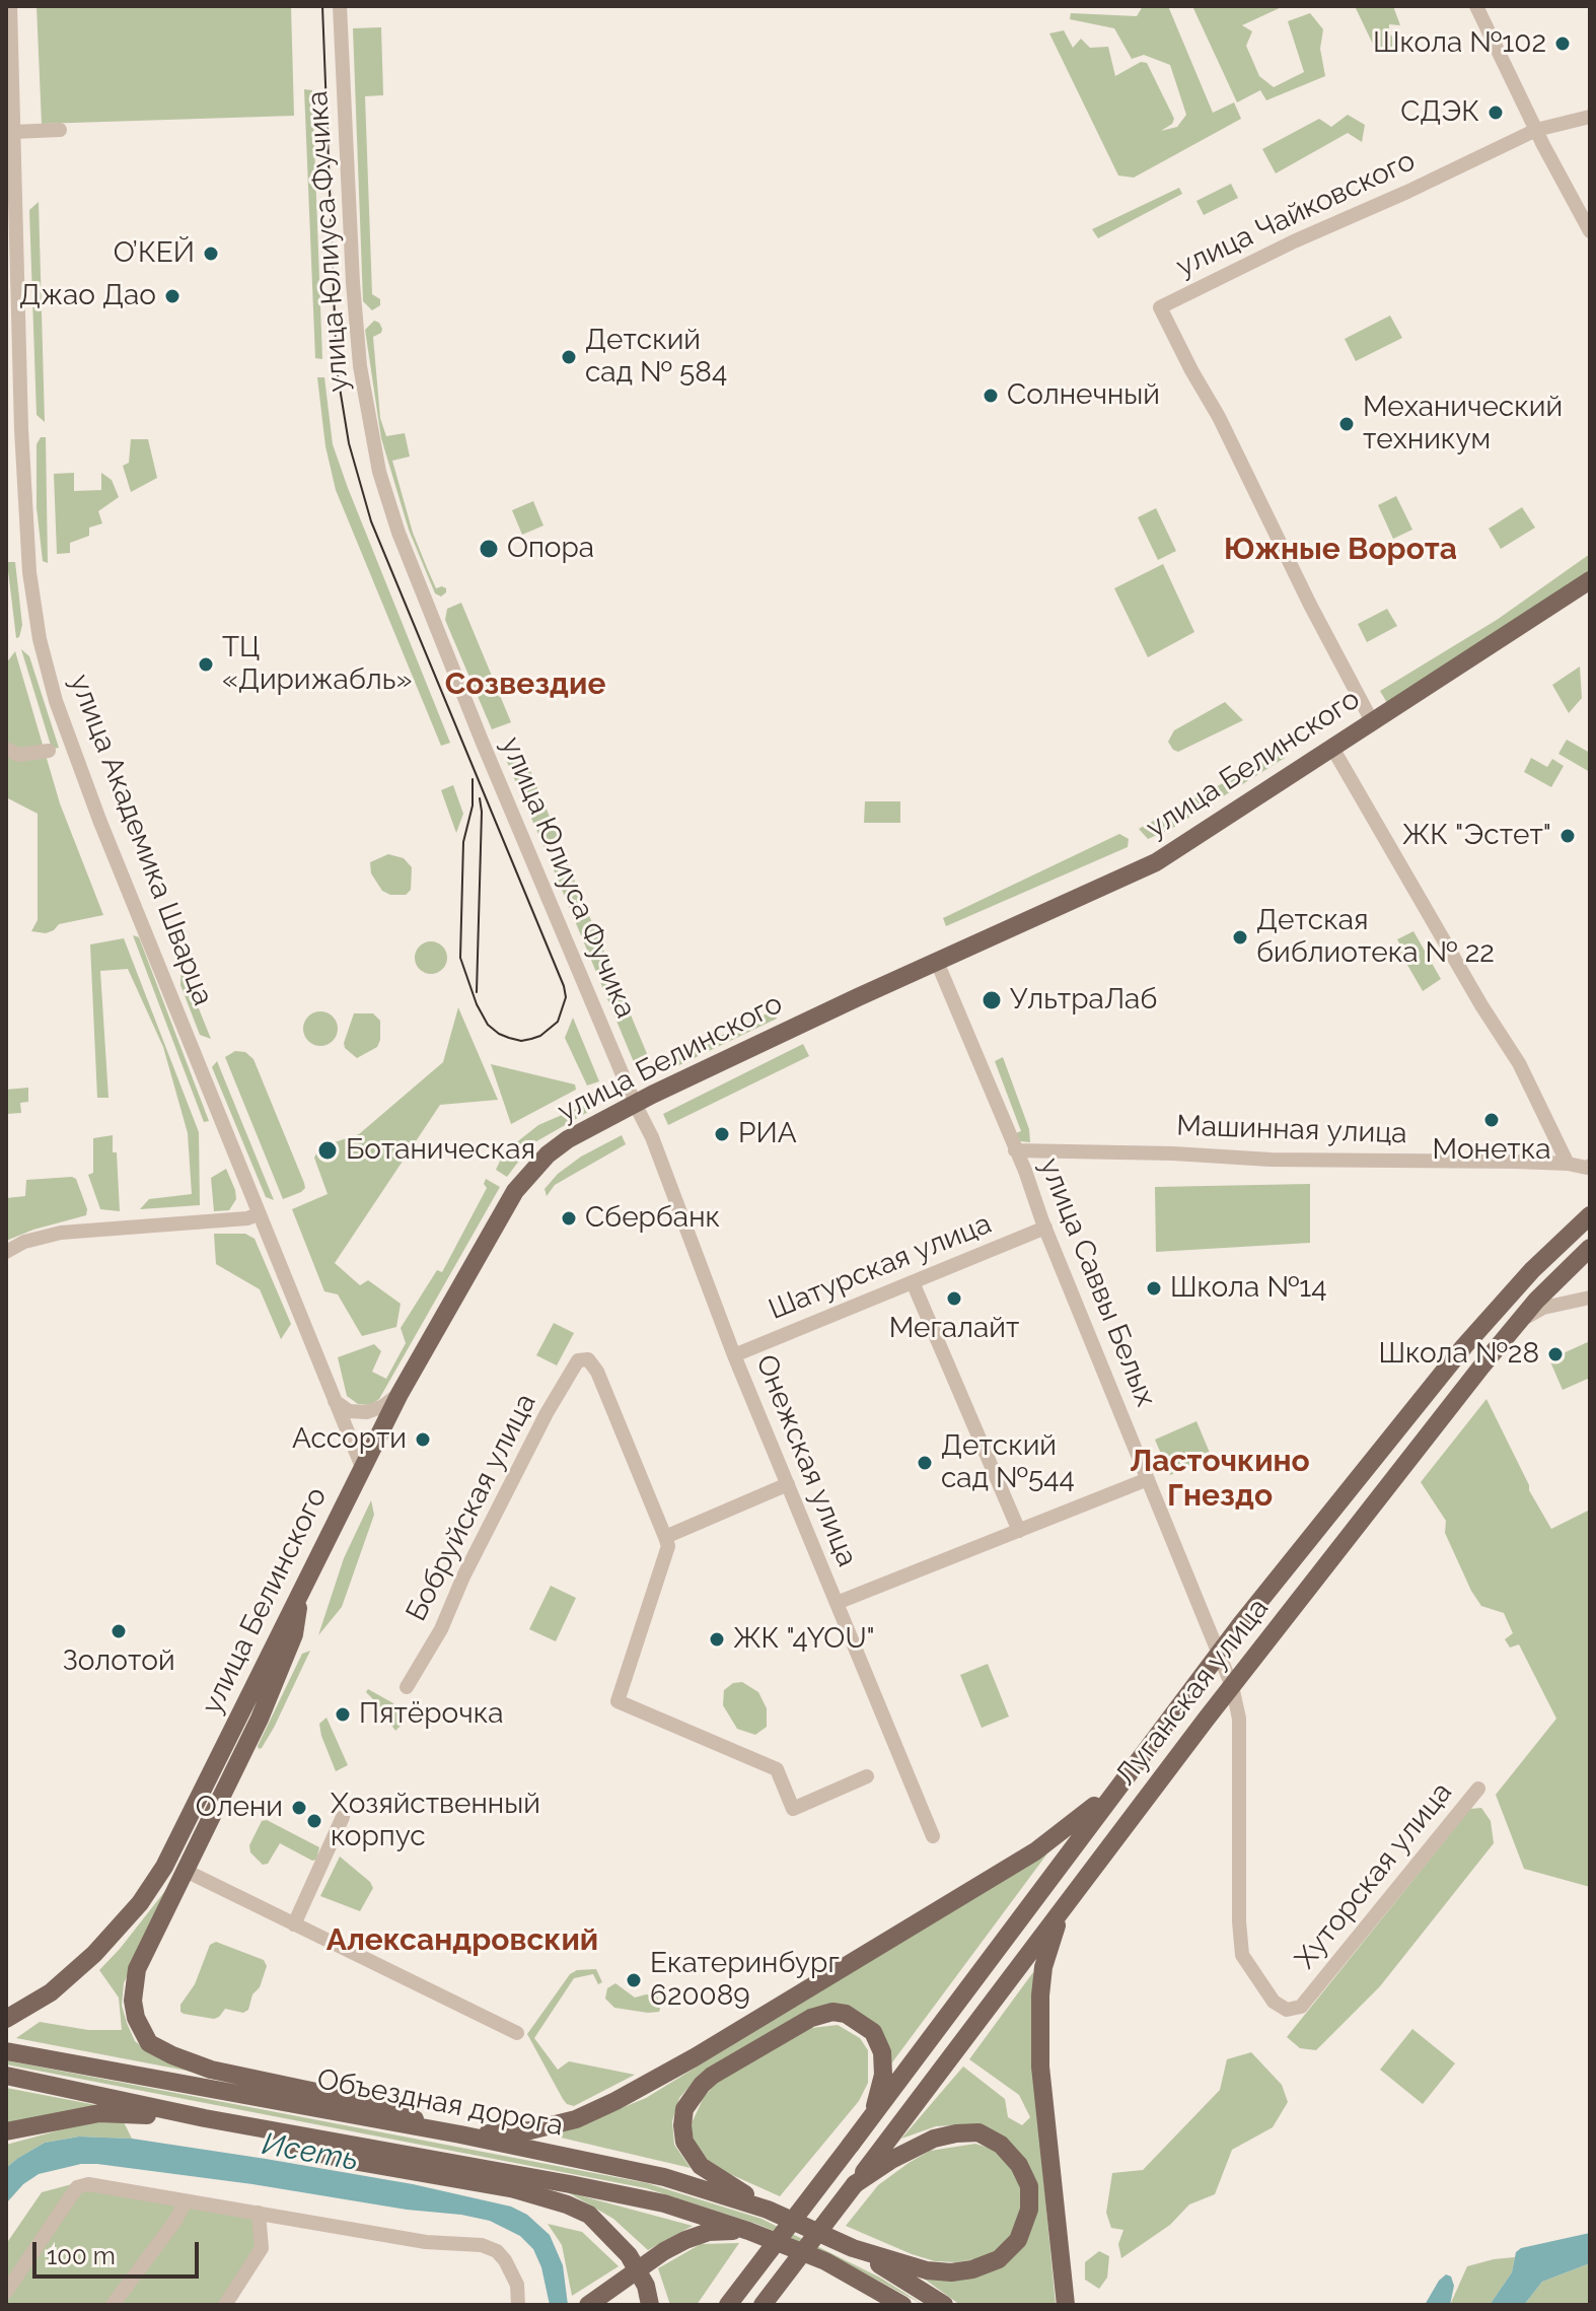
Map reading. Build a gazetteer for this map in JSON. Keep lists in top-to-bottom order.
{
  "streets": {
    "main road": ["улица Белинского", "Луганская улица", "Объездная дорога"],
    "street": [
      "улица Чайковского",
      "улица Юлиуса Фучика",
      "улица Академика Шварца",
      "Машинная улица",
      "Шатурская улица",
      "улица Саввы Белых",
      "Онежская улица",
      "Бобруйская улица",
      "Хуторская улица"
    ]
  },
  "crossings": [
    ["улица Чайковского", "улица Белинского"],
    ["улица Юлиуса Фучика", "улица Белинского"],
    ["улица Юлиуса Фучика", "Онежская улица"],
    ["улица Белинского", "улица Академика Шварца"],
    ["улица Белинского", "улица Саввы Белых"],
    ["улица Белинского", "Онежская улица"],
    ["Машинная улица", "улица Саввы Белых"],
    ["Шатурская улица", "улица Саввы Белых"],
    ["Шатурская улица", "Онежская улица"],
    ["улица Саввы Белых", "Луганская улица"],
    ["улица Саввы Белых", "Хуторская улица"]
  ],
  "districts": [
    "Южные Ворота",
    "Созвездие",
    "Ласточкино Гнездо",
    "Александровский"
  ],
  "water": ["Исеть"],
  "places": [
    "Школа №102",
    "СДЭК",
    "О’КЕЙ",
    "Джао Дао",
    "Детский сад № 584",
    "Солнечный",
    "Механический техникум",
    "Опора",
    "ТЦ «Дирижабль»",
    "ЖК \"Эстет\"",
    "Детская библиотека № 22",
    "УльтраЛаб",
    "Монетка",
    "РИА",
    "Ботаническая",
    "Сбербанк",
    "Школа №14",
    "Мегалайт",
    "Школа №28",
    "Ассорти",
    "Детский сад №544",
    "Золотой",
    "ЖК \"4YOU\"",
    "Пятёрочка",
    "Олени",
    "Хозяйственный корпус",
    "Екатеринбург 620089"
  ],
  "scale_bar": "100 m"
}
